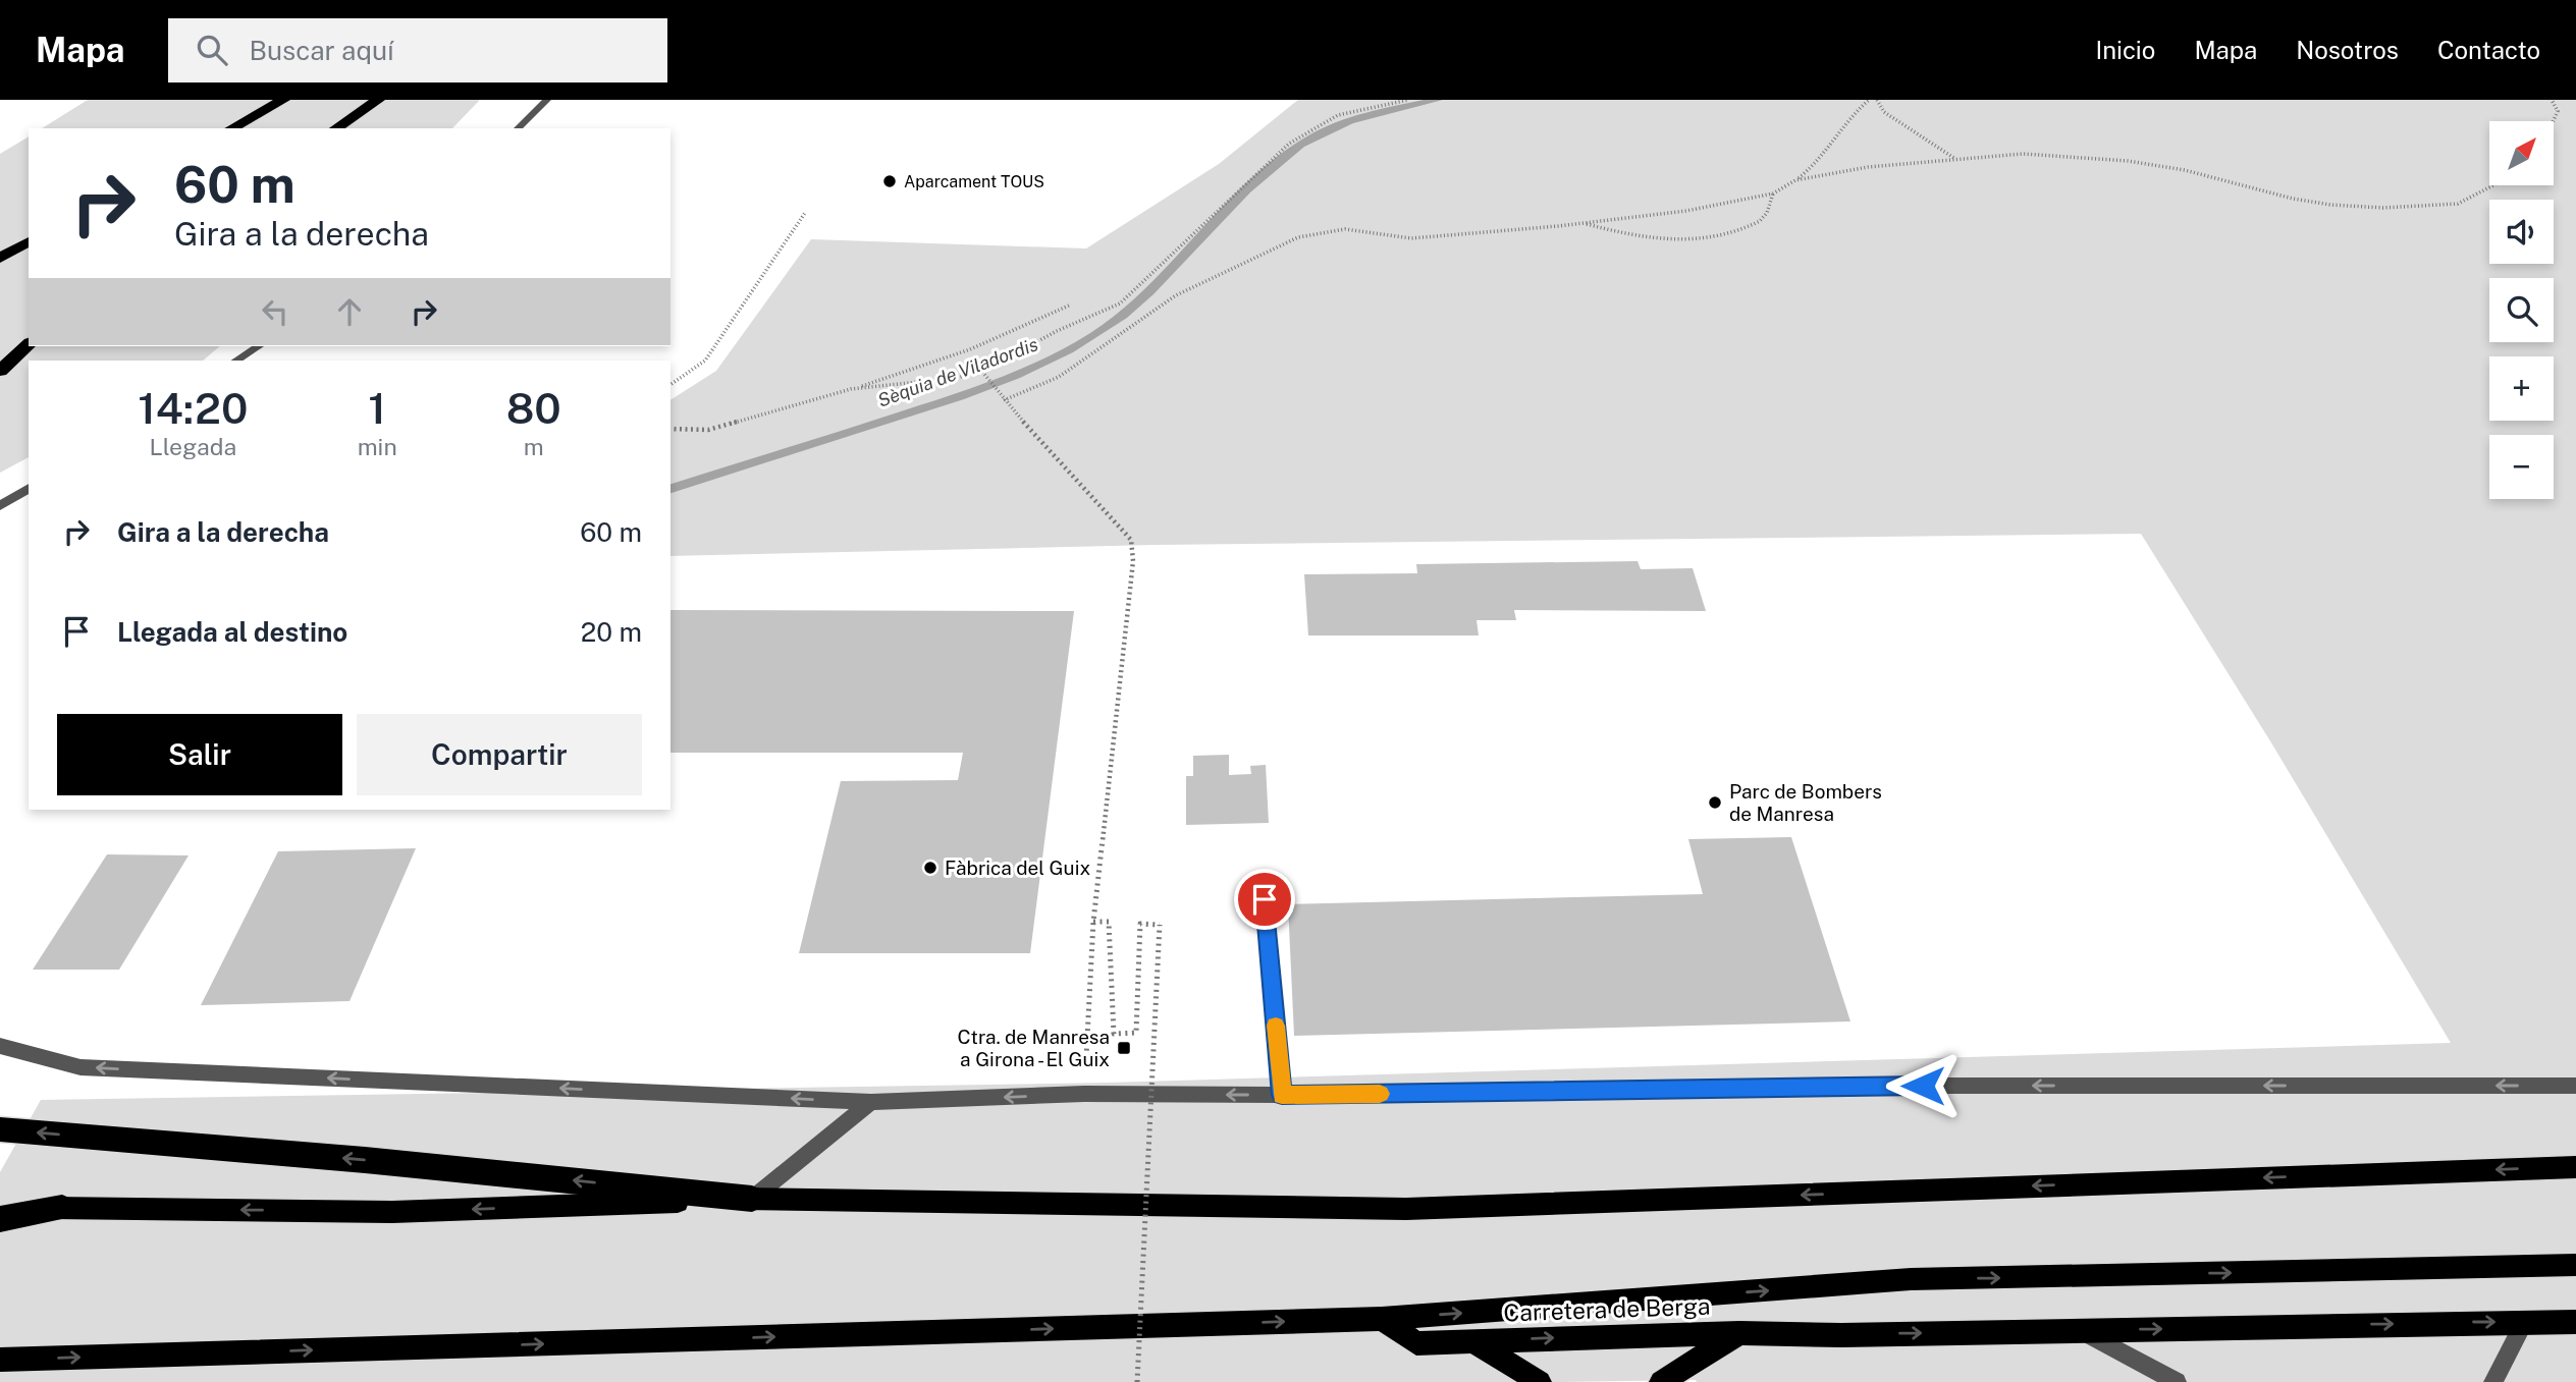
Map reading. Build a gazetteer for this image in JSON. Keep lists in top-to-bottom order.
{
  "streets": {
    "main road": ["Carretera de Berga"]
  },
  "water": ["Sèquia de Viladordis"],
  "places": {
    "other": ["Aparcament TOUS", "Parc de Bombers de Manresa", "Fàbrica del Guix"],
    "transit": ["Ctra. de Manresa a Girona - El Guix"]
  },
  "north": "top right",
  "page": {
    "header": "Mapa",
    "search": "Buscar aquí",
    "nav": [
      "Inicio",
      "Mapa",
      "Nosotros",
      "Contacto"
    ],
    "map_buttons": ["+", "−"],
    "turn": ["60 m", "Gira a la derecha"],
    "eta": [
      "14:20",
      "Llegada",
      "1",
      "min",
      "80",
      "m"
    ],
    "list": [
      {
        "name": "Gira a la derecha",
        "value": "60 m"
      },
      {
        "name": "Llegada al destino",
        "value": "20 m"
      }
    ],
    "buttons": ["Salir", "Compartir"]
  }
}
